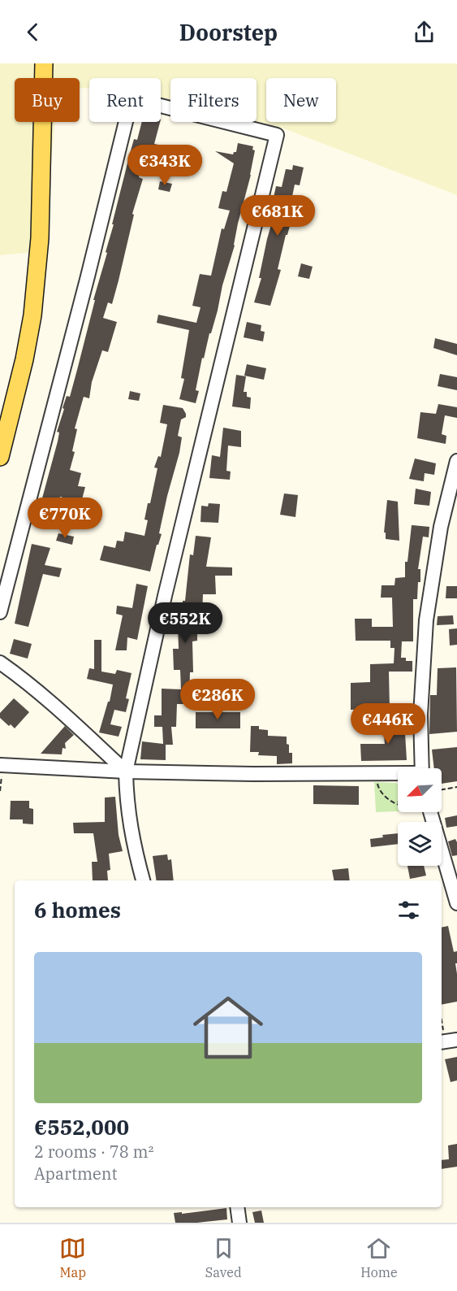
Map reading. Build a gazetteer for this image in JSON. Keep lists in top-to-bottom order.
{
  "north": "bottom left",
  "page": {
    "header": "Doorstep",
    "chip": [
      "Buy",
      "Rent",
      "Filters",
      "New"
    ],
    "price": [
      "€343K",
      "€681K",
      "€770K",
      "€552K",
      "€286K",
      "€446K"
    ],
    "heading": "6 homes",
    "list": [
      {
        "name": "€552,000",
        "note": "2 rooms · 78 m² · Apartment"
      }
    ],
    "tabs": ["Map", "Saved", "Home"]
  }
}
